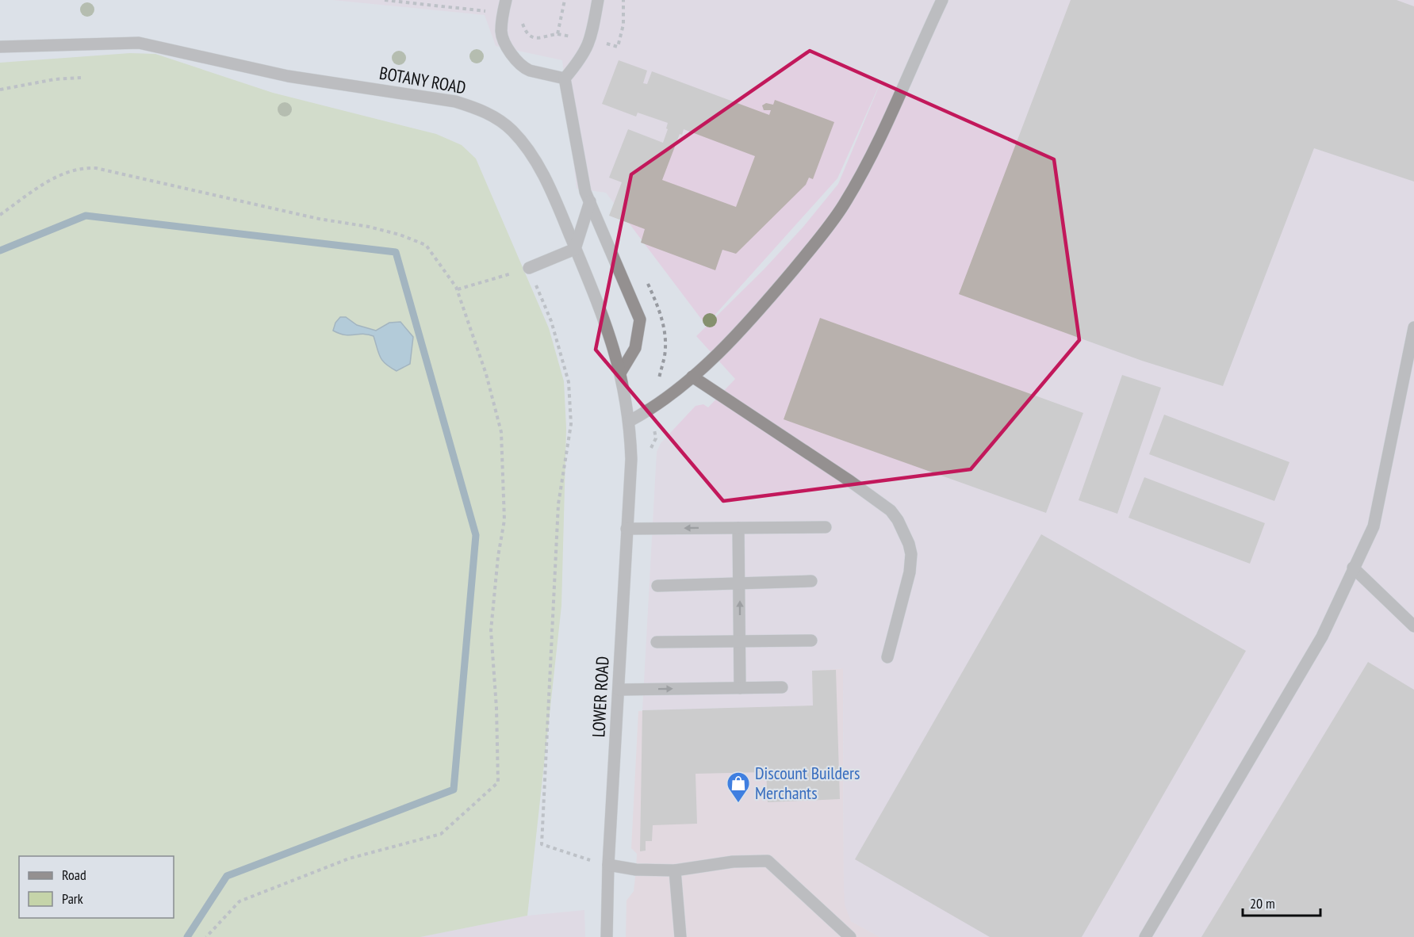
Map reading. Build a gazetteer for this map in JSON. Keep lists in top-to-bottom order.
{
  "streets": {
    "street": ["BOTANY ROAD", "LOWER ROAD"]
  },
  "crossings": [
    ["BOTANY ROAD", "LOWER ROAD"]
  ],
  "places": {
    "shop": ["Discount Builders Merchants"]
  },
  "legend": ["Road", "Park"],
  "scale_bar": "20 m"
}
